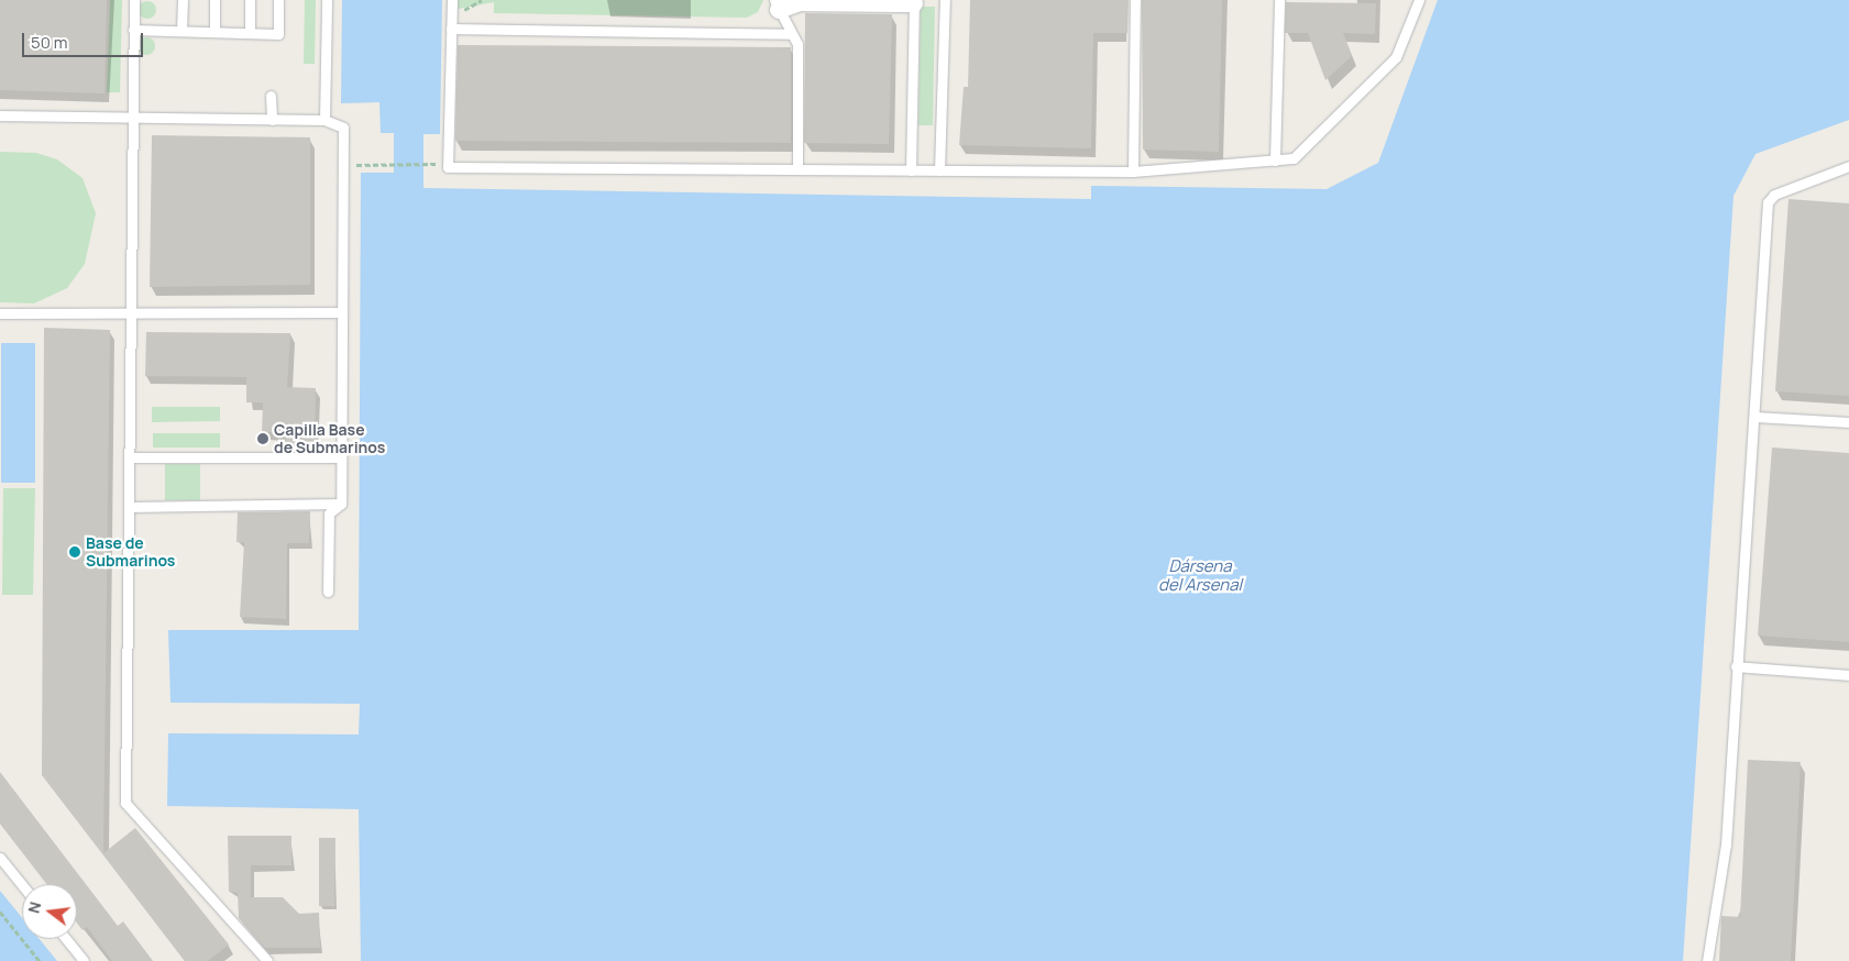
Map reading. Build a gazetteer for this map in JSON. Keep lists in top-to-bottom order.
{
  "water": ["Dársena del Arsenal"],
  "places": ["Capilla Base de Submarinos", "Base de Submarinos"],
  "scale_bar": "50 m",
  "north": "left"
}
